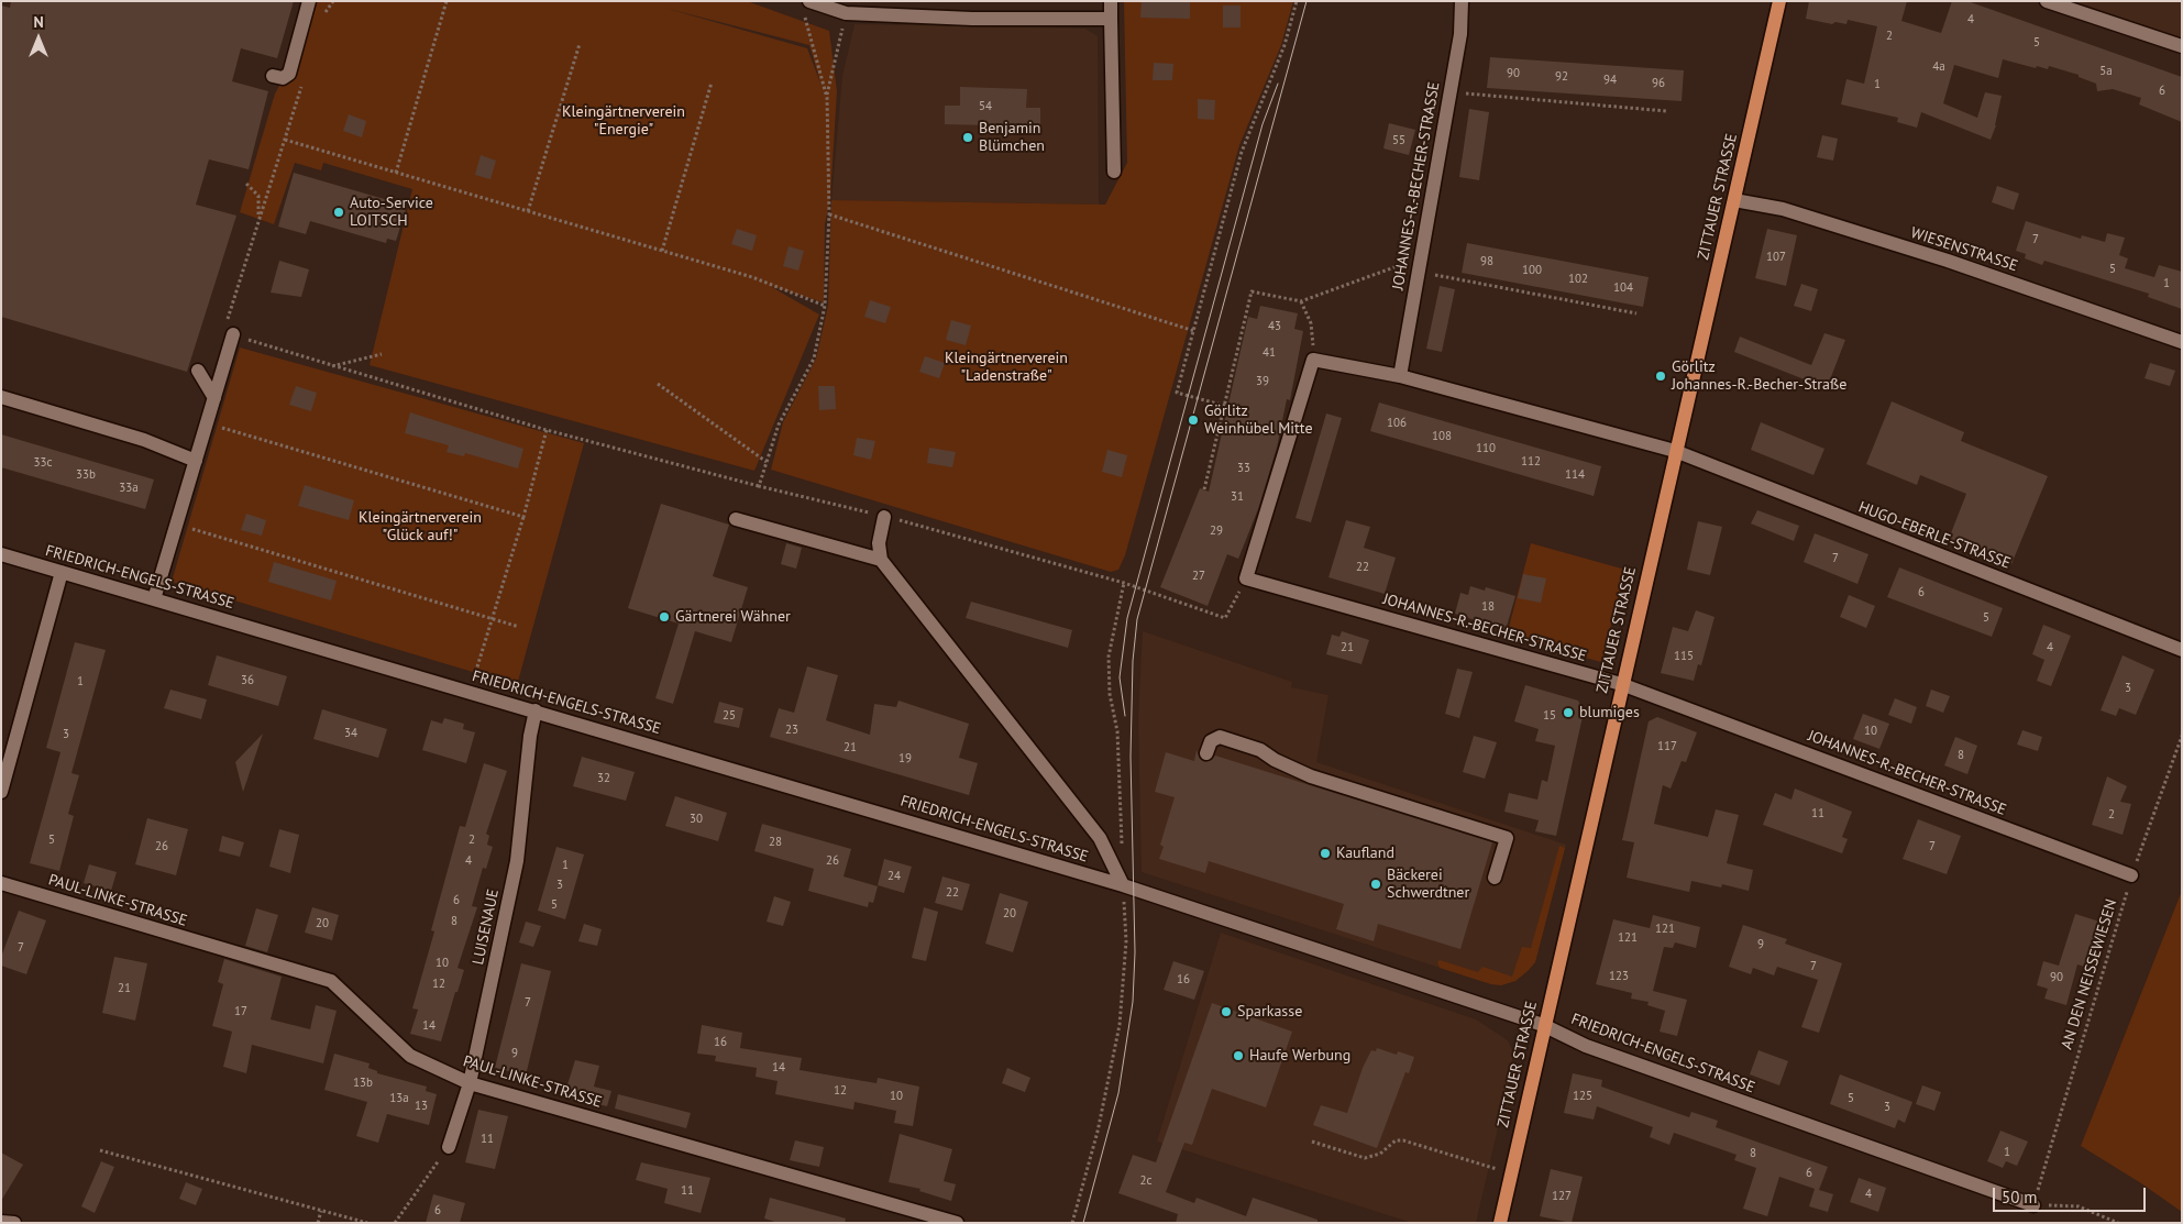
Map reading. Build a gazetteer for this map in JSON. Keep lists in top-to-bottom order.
{
  "streets": {
    "main road": ["ZITTAUER STRASSE"],
    "street": [
      "JOHANNES-R.-BECHER-STRASSE",
      "WIESENSTRASSE",
      "HUGO-EBERLE-STRASSE",
      "FRIEDRICH-ENGELS-STRASSE",
      "PAUL-LINKE-STRASSE",
      "LUISENAUE"
    ],
    "path": ["AN DEN NEISSEWIESEN"]
  },
  "crossings": [
    ["JOHANNES-R.-BECHER-STRASSE", "ZITTAUER STRASSE"],
    ["JOHANNES-R.-BECHER-STRASSE", "AN DEN NEISSEWIESEN"],
    ["ZITTAUER STRASSE", "WIESENSTRASSE"],
    ["ZITTAUER STRASSE", "HUGO-EBERLE-STRASSE"],
    ["ZITTAUER STRASSE", "FRIEDRICH-ENGELS-STRASSE"],
    ["FRIEDRICH-ENGELS-STRASSE", "LUISENAUE"],
    ["FRIEDRICH-ENGELS-STRASSE", "AN DEN NEISSEWIESEN"],
    ["PAUL-LINKE-STRASSE", "LUISENAUE"]
  ],
  "parks": ["Kleingärtnerverein \"Energie\"", "Kleingärtnerverein \"Ladenstraße\"", "Kleingärtnerverein \"Glück auf!\""],
  "places": [
    "Benjamin Blümchen",
    "Auto-Service LOITSCH",
    "Görlitz Johannes-R.-Becher-Straße",
    "Görlitz Weinhübel Mitte",
    "Gärtnerei Wähner",
    "blumiges",
    "Kaufland",
    "Bäckerei Schwerdtner",
    "Sparkasse",
    "Haufe Werbung"
  ],
  "house_numbers": [
    "4",
    "2",
    "5",
    "4a",
    "5a",
    "90",
    "92",
    "94",
    "96",
    "1",
    "6",
    "54",
    "55",
    "7",
    "107",
    "98",
    "5",
    "100",
    "102",
    "1",
    "104",
    "43",
    "41",
    "39",
    "106",
    "108",
    "110",
    "112",
    "33c",
    "33",
    "33b",
    "114",
    "33a",
    "31",
    "29",
    "7",
    "22",
    "27",
    "6",
    "18",
    "5",
    "21",
    "4",
    "115",
    "36",
    "1",
    "3",
    "25",
    "15",
    "23",
    "10",
    "34",
    "3",
    "117",
    "21",
    "8",
    "19",
    "32",
    "11",
    "2",
    "30",
    "5",
    "2",
    "28",
    "26",
    "7",
    "4",
    "26",
    "1",
    "24",
    "3",
    "22",
    "6",
    "5",
    "20",
    "8",
    "20",
    "121",
    "121",
    "9",
    "7",
    "10",
    "7",
    "123",
    "90",
    "16",
    "12",
    "21",
    "7",
    "17",
    "14",
    "16",
    "9",
    "14",
    "13b",
    "12",
    "10",
    "125",
    "13a",
    "5",
    "13",
    "3",
    "11",
    "1",
    "8",
    "6",
    "2c",
    "11",
    "4",
    "127",
    "6"
  ],
  "scale_bar": "50 m",
  "north": "top"
}
